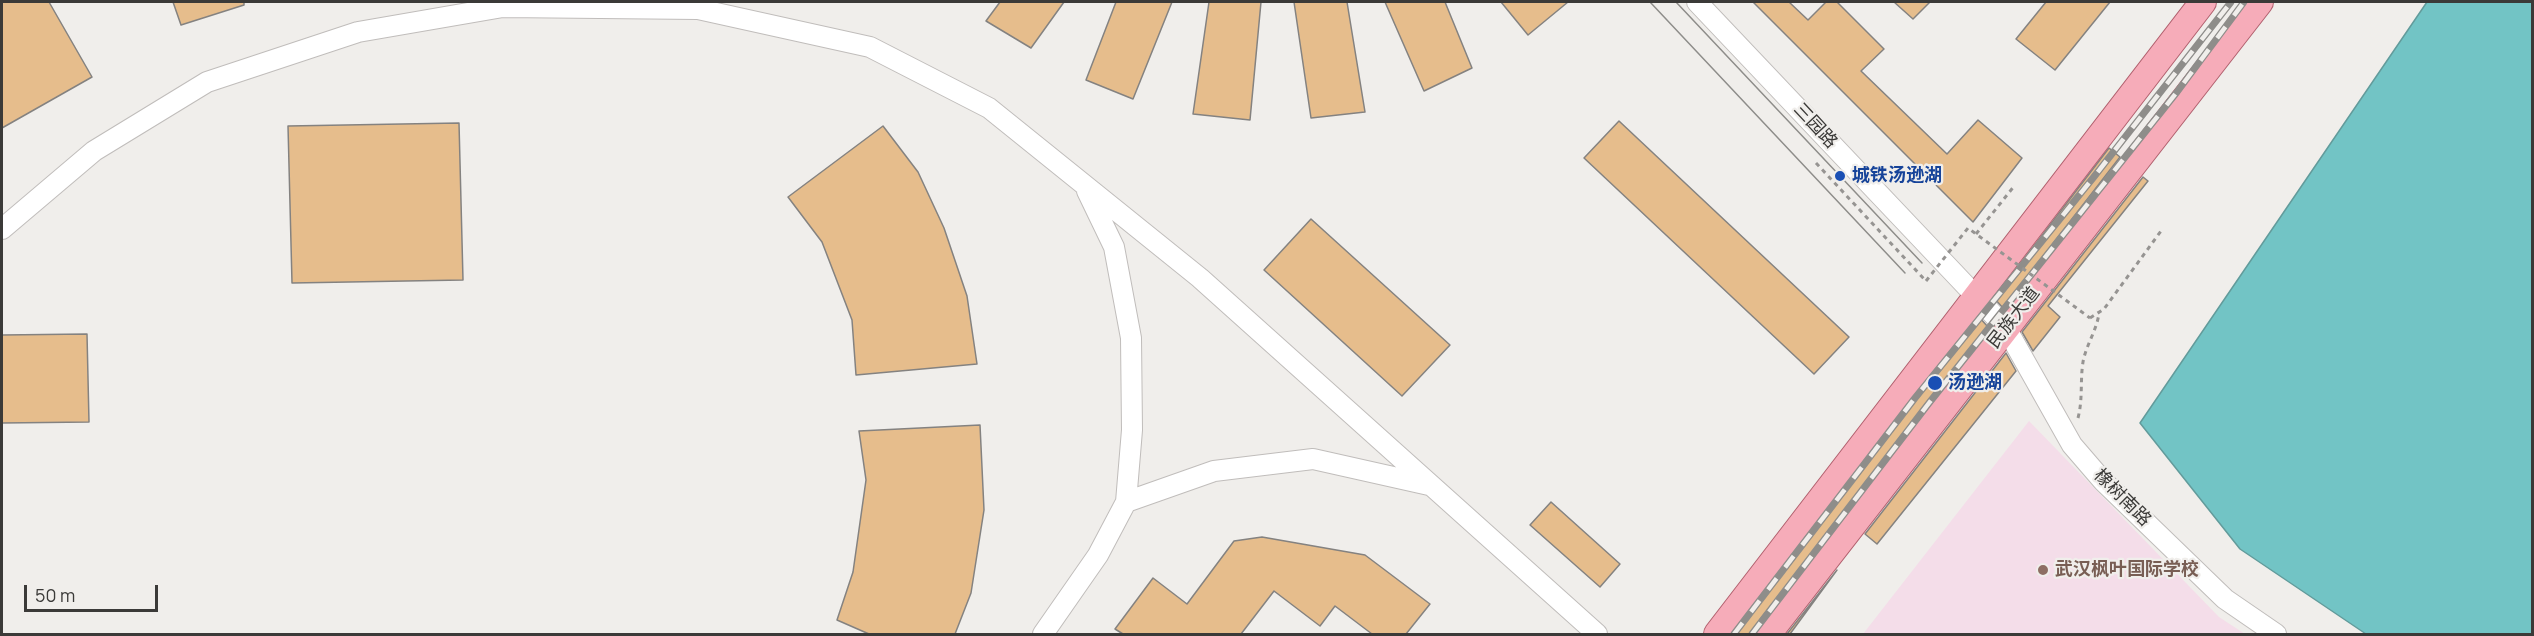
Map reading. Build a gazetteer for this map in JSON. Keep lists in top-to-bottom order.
{
  "streets": {
    "main road": ["民族大道"],
    "street": ["三园路", "橡树南路"]
  },
  "crossings": [
    ["三园路", "民族大道"],
    ["三园路", "橡树南路"],
    ["民族大道", "橡树南路"]
  ],
  "places": ["城铁汤逊湖", "汤逊湖", "武汉枫叶国际学校"],
  "scale_bar": "50 m"
}
